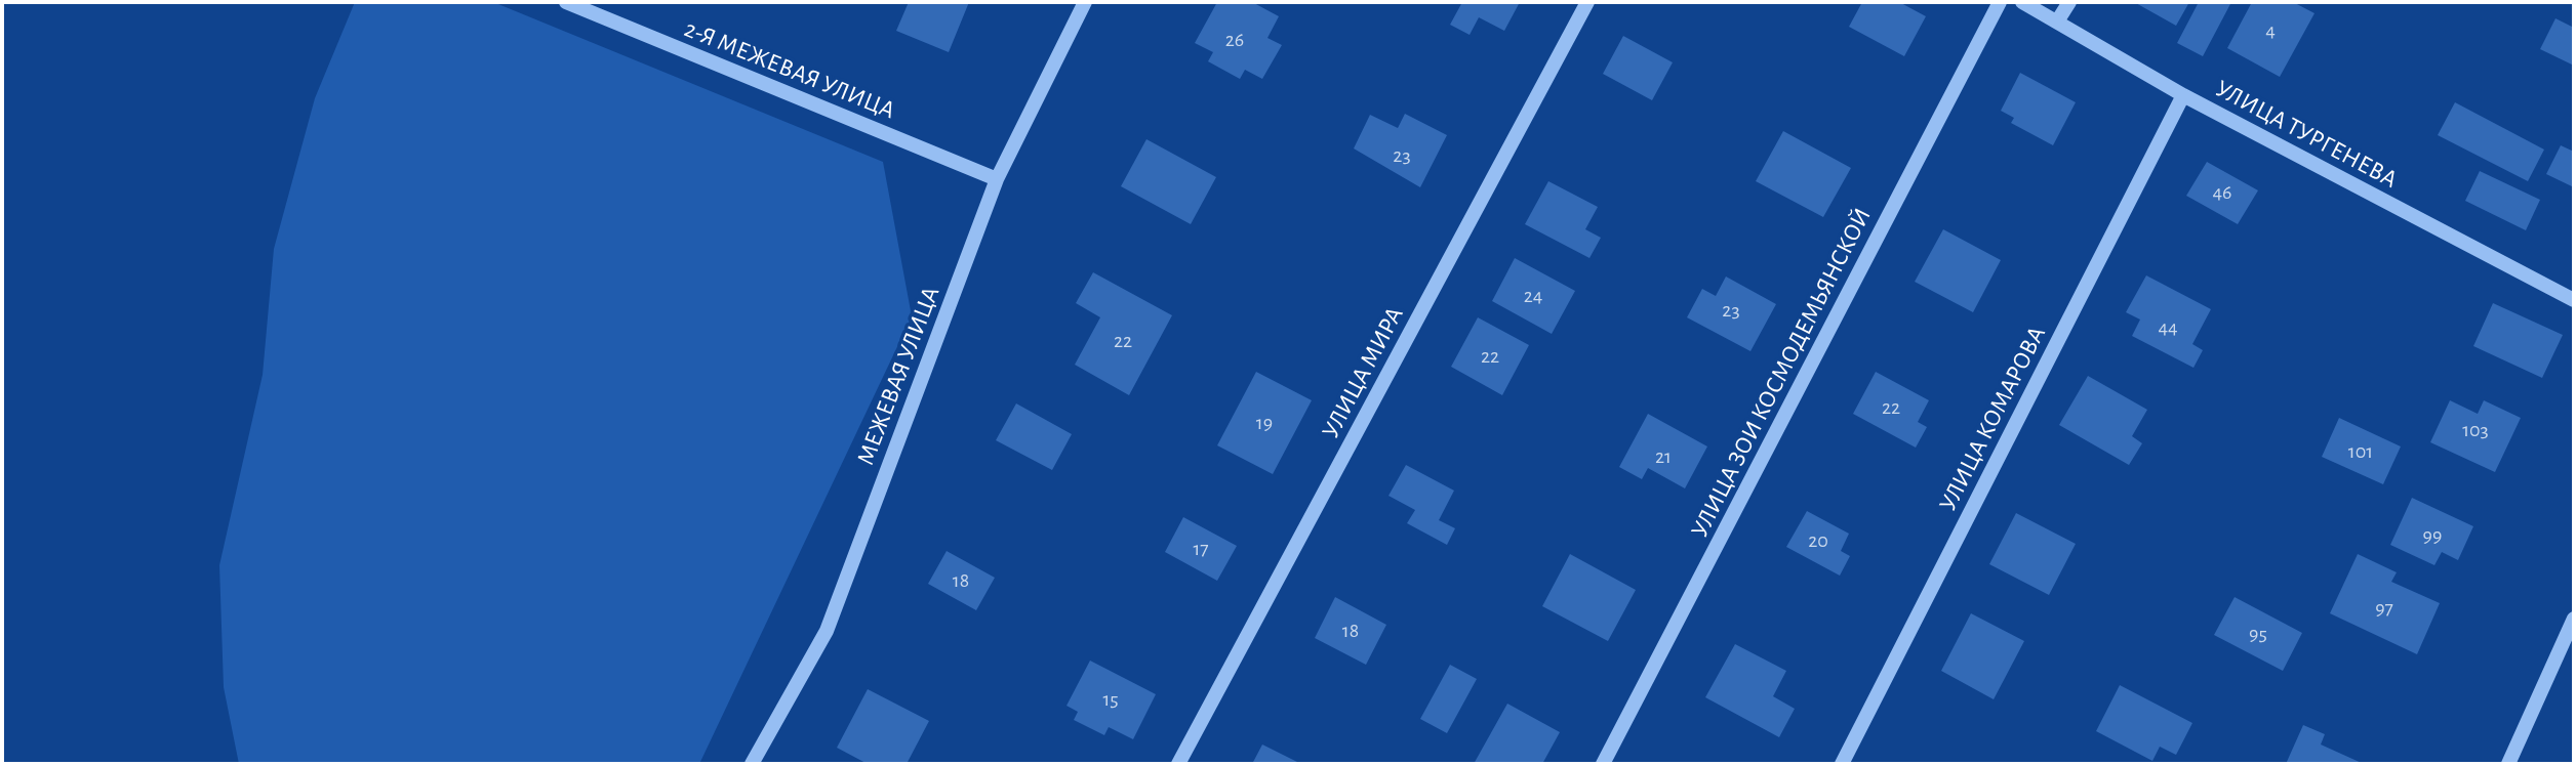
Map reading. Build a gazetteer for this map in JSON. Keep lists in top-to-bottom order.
{
  "streets": {
    "street": [
      "2-Я МЕЖЕВАЯ УЛИЦА",
      "УЛИЦА ТУРГЕНЕВА",
      "УЛИЦА МИРА",
      "УЛИЦА ЗОИ КОСМОДЕМЬЯНСКОЙ",
      "МЕЖЕВАЯ УЛИЦА",
      "УЛИЦА КОМАРОВА"
    ]
  },
  "crossings": [
    ["2-Я МЕЖЕВАЯ УЛИЦА", "МЕЖЕВАЯ УЛИЦА"],
    ["УЛИЦА ТУРГЕНЕВА", "УЛИЦА КОМАРОВА"]
  ],
  "house_numbers": [
    "4",
    "26",
    "23",
    "46",
    "24",
    "23",
    "44",
    "22",
    "22",
    "22",
    "19",
    "103",
    "101",
    "21",
    "99",
    "20",
    "17",
    "18",
    "97",
    "18",
    "95",
    "15"
  ]
}
